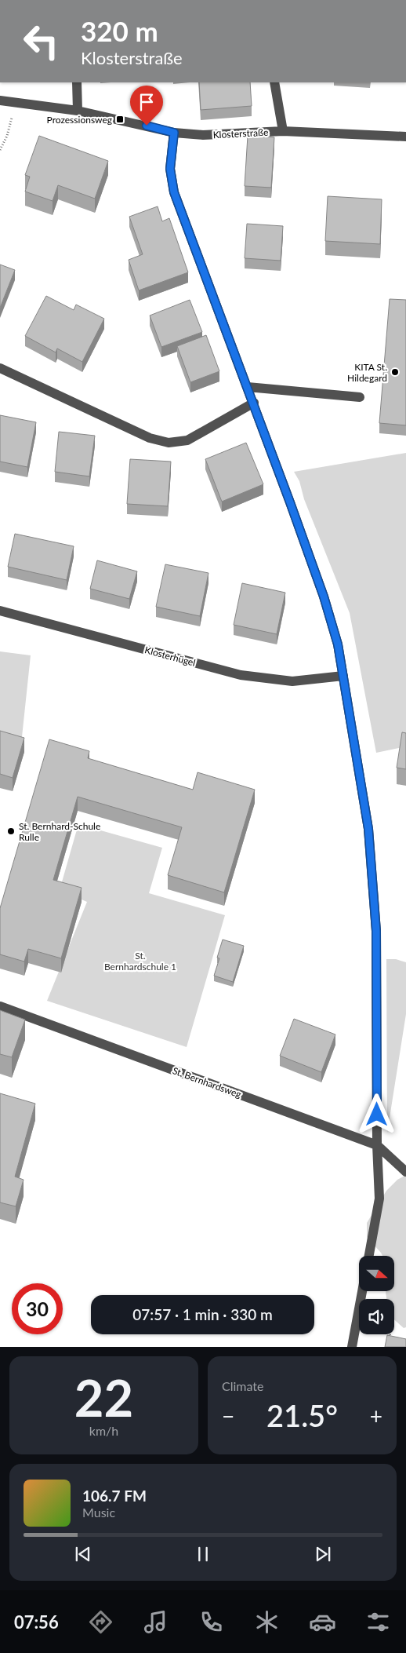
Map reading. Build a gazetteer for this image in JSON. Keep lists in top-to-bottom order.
{
  "streets": {
    "street": ["Klosterstraße", "Klosterhügel", "St. Bernhardsweg"]
  },
  "parks": ["St. Bernhardschule 1"],
  "places": {
    "transit": ["Prozessionsweg"],
    "other": ["KITA St. Hildegard", "St. Bernhard-Schule Rulle"]
  },
  "north": "right",
  "page": {
    "turn": ["320 m", "Klosterstraße"],
    "limit": "30",
    "trip": "07:57 · 1 min · 330 m",
    "tile": [
      ["22", "km/h"],
      "Climate"
    ],
    "heat": ["−", "21.5°", "+"],
    "song": ["106.7 FM", "Music"],
    "tabs": "07:56"
  }
}
